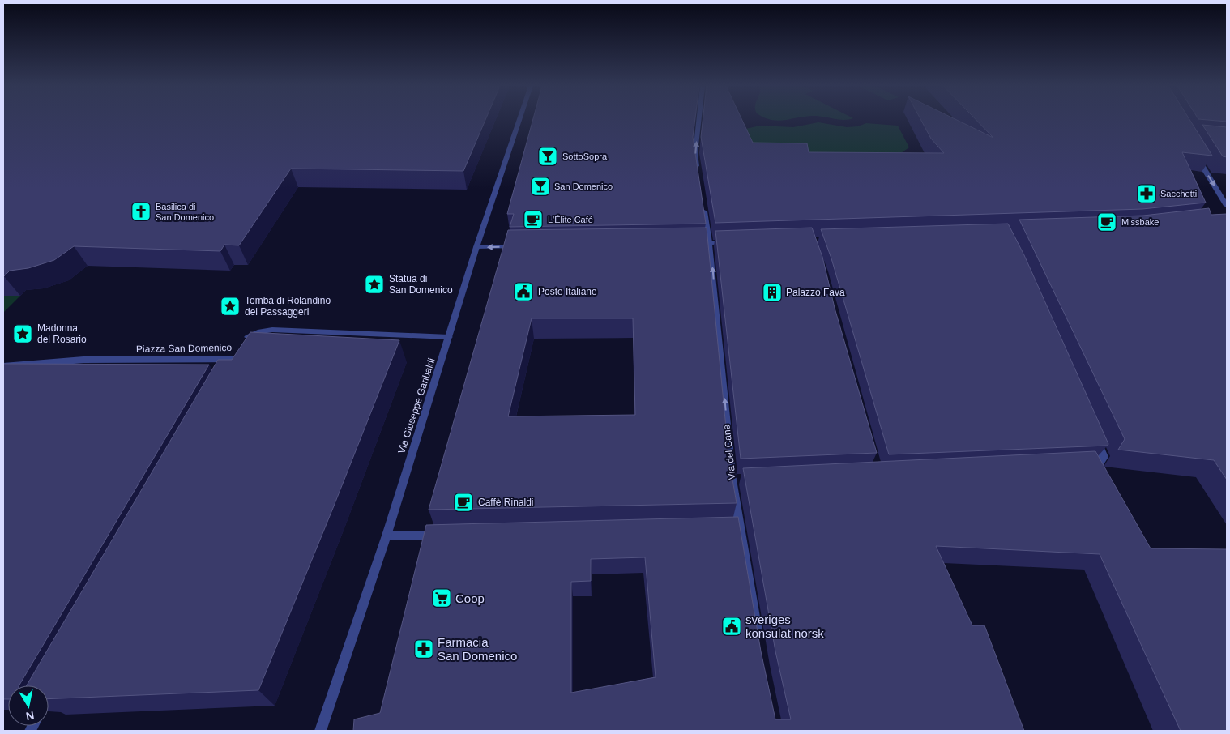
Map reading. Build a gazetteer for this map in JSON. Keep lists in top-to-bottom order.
{
  "streets": {
    "street": ["Piazza San Domenico", "Via Giuseppe Garibaldi", "Via del Cane"]
  },
  "crossings": [
    ["Piazza San Domenico", "Via Giuseppe Garibaldi"]
  ],
  "one_way": ["Via del Cane"],
  "places": {
    "bar": ["SottoSopra", "San Domenico"],
    "pharmacy": ["Sacchetti", "Farmacia San Domenico"],
    "church": ["Basilica di San Domenico"],
    "cafe": ["L'Élite Café", "Missbake", "Caffè Rinaldi"],
    "place": ["Statua di San Domenico", "Tomba di Rolandino dei Passaggeri", "Madonna del Rosario"],
    "public building": ["Poste Italiane", "sveriges konsulat norsk"],
    "building": ["Palazzo Fava"],
    "supermarket": ["Coop"]
  },
  "north": "bottom"
}
